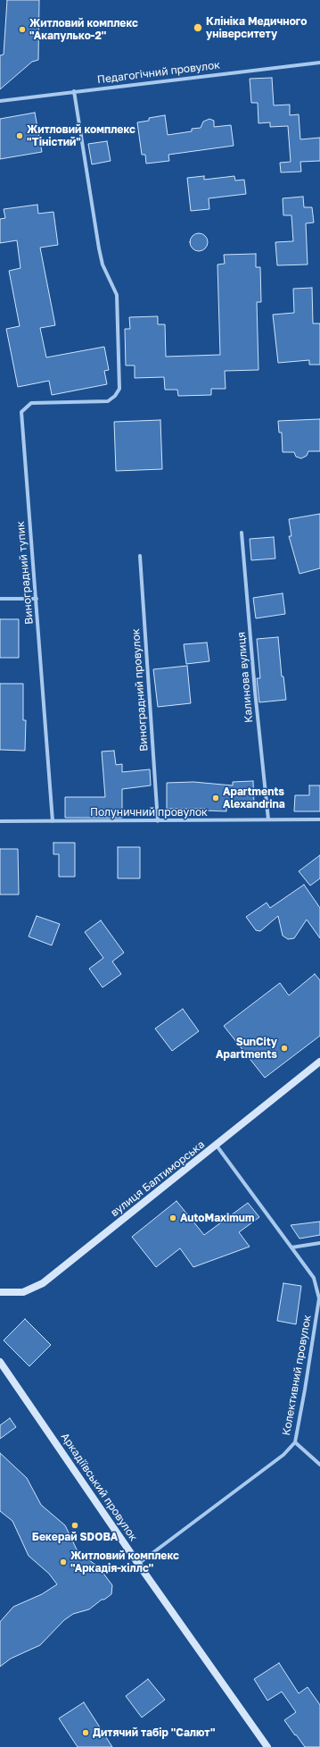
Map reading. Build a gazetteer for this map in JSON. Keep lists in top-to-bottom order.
{
  "streets": {
    "street": [
      "Педагогічний провулок",
      "Виноградний тупик",
      "Калинова вулиця",
      "Виноградний провулок",
      "Полуничний провулок",
      "вулиця Балтиморська",
      "Колективний провулок",
      "Аркадіївський провулок"
    ]
  },
  "crossings": [
    ["Педагогічний провулок", "Виноградний тупик"],
    ["Виноградний тупик", "Полуничний провулок"],
    ["Калинова вулиця", "Полуничний провулок"],
    ["Виноградний провулок", "Полуничний провулок"],
    ["вулиця Балтиморська", "Колективний провулок"],
    ["Колективний провулок", "Аркадіївський провулок"]
  ],
  "places": [
    "Клініка Медичного університету",
    "Житловий комплекс \"Акапулько-2\"",
    "Житловий комплекс \"Тіністий\"",
    "Apartments Alexandrina",
    "SunCity Apartments",
    "AutoMaximum",
    "Бекерай SDOBA",
    "Житловий комплекс \"Аркадія-хіллс\"",
    "Дитячий табір \"Салют\""
  ]
}
